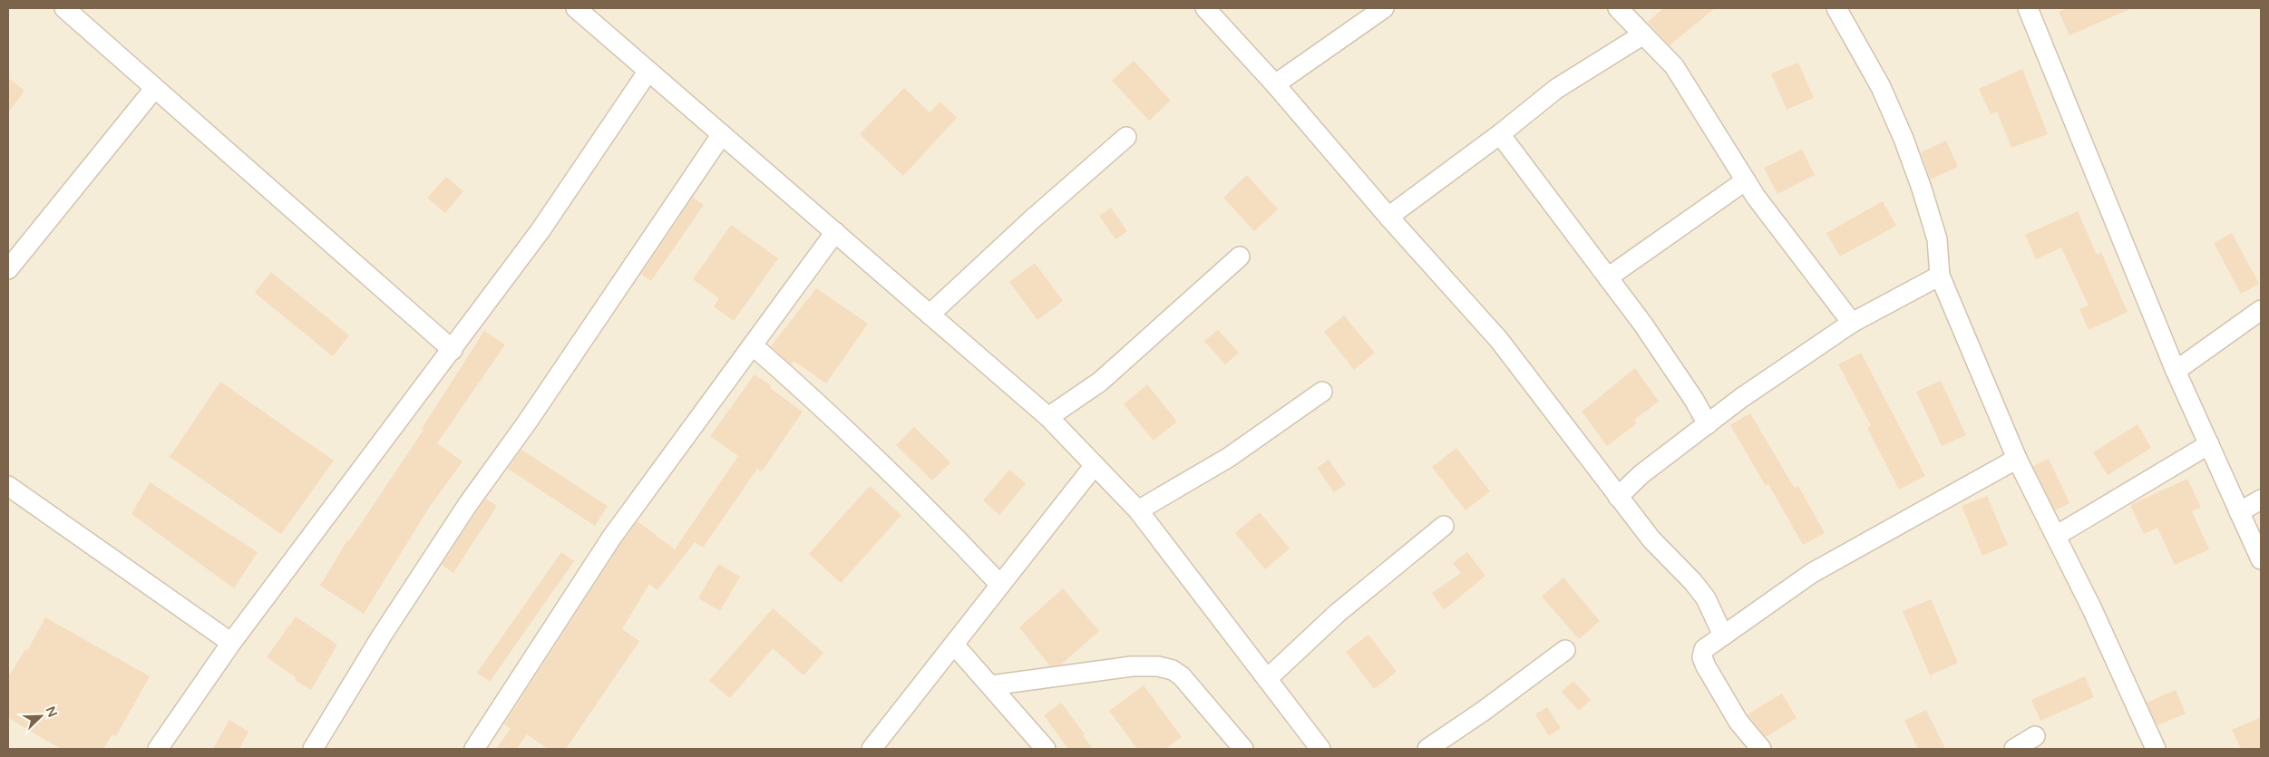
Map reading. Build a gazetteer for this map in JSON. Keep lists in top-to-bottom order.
{
  "north": "top right"
}
